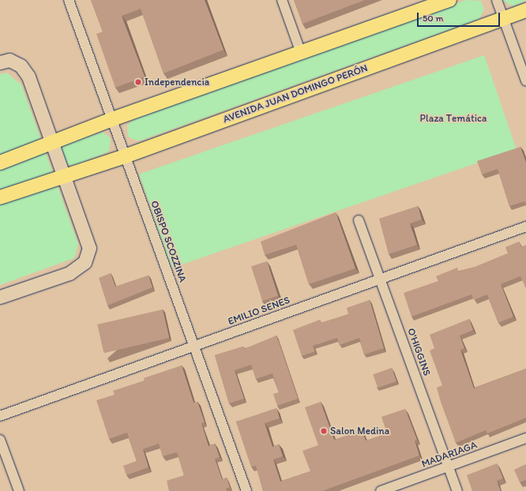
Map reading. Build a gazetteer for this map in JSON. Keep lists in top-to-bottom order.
{
  "streets": {
    "main road": ["AVENIDA JUAN DOMINGO PERÓN"],
    "street": [
      "OBISPO SCOZZINA",
      "EMILIO SENES",
      "O'HIGGINS",
      "MADARIAGA"
    ]
  },
  "crossings": [
    ["AVENIDA JUAN DOMINGO PERÓN", "OBISPO SCOZZINA"],
    ["OBISPO SCOZZINA", "EMILIO SENES"],
    ["EMILIO SENES", "O'HIGGINS"],
    ["O'HIGGINS", "MADARIAGA"]
  ],
  "parks": ["Plaza Temática"],
  "places": ["Independencia", "Salon Medina"],
  "scale_bar": "50 m"
}
